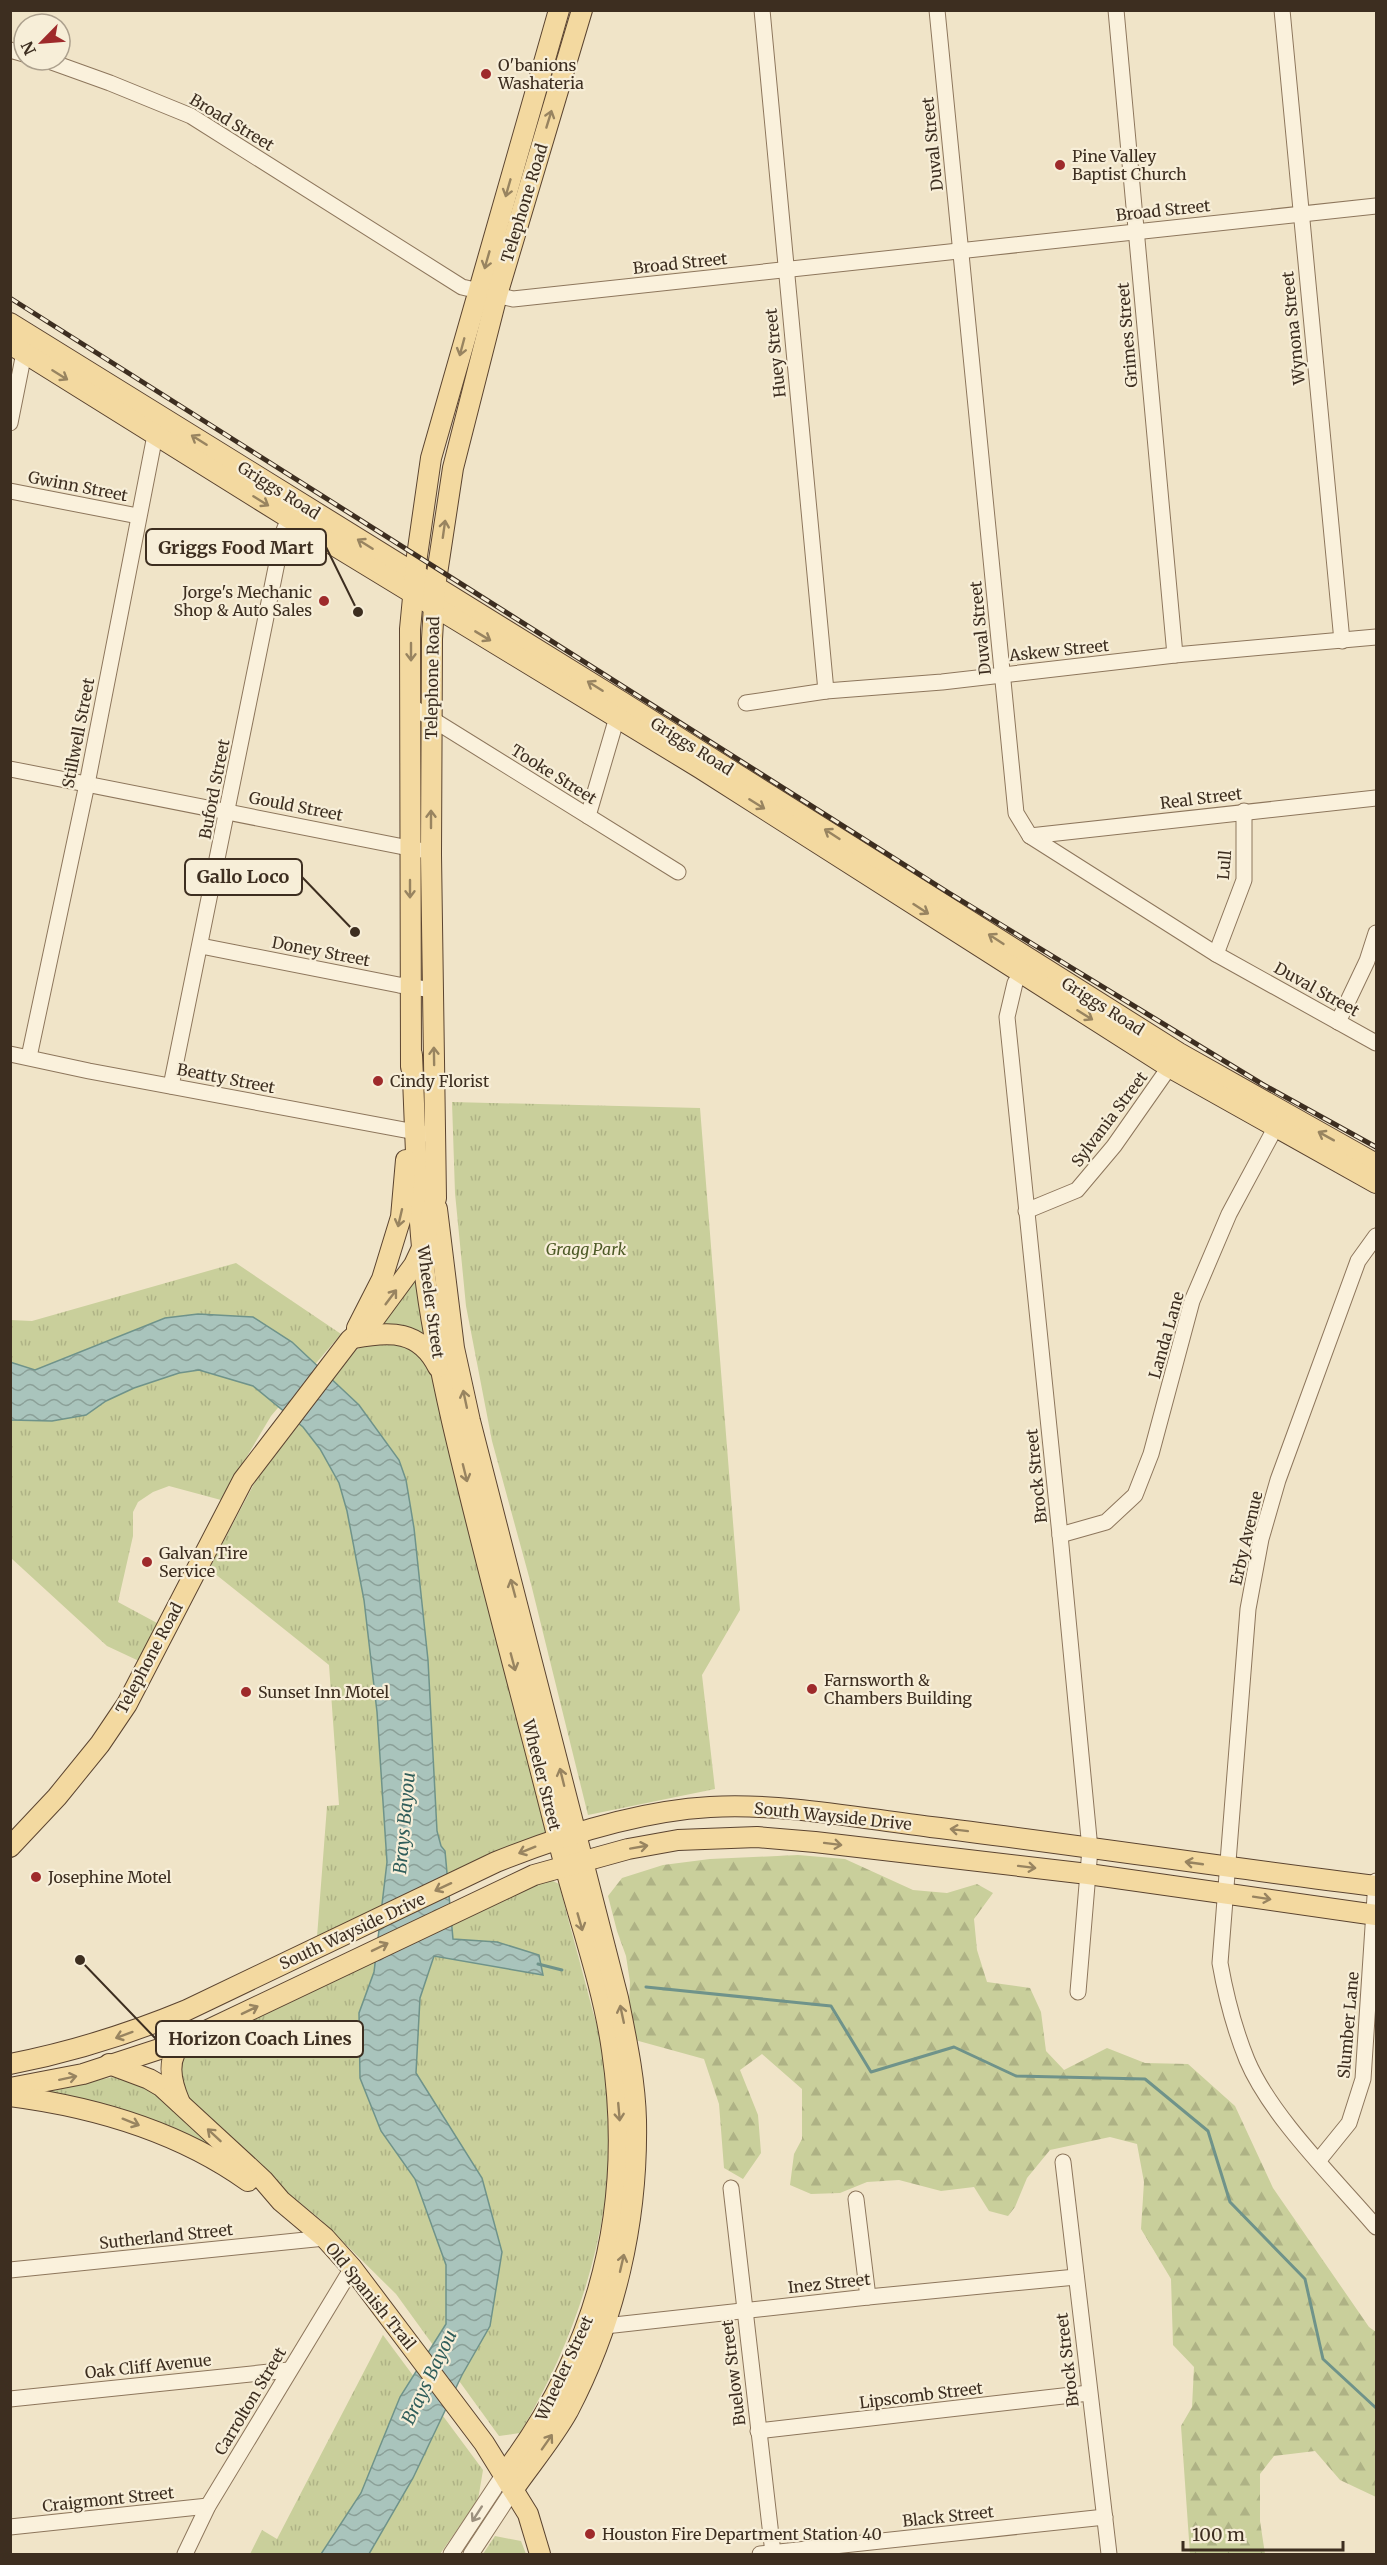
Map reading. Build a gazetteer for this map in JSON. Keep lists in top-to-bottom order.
{
  "streets": {
    "main road": [
      "Telephone Road",
      "Griggs Road",
      "Wheeler Street",
      "South Wayside Drive",
      "Old Spanish Trail"
    ],
    "street": [
      "Broad Street",
      "Duval Street",
      "Wynona Street",
      "Grimes Street",
      "Huey Street",
      "Gwinn Street",
      "Askew Street",
      "Stillwell Street",
      "Tooke Street",
      "Buford Street",
      "Real Street",
      "Gould Street",
      "Lull",
      "Doney Street",
      "Beatty Street",
      "Sylvania Street",
      "Landa Lane",
      "Brock Street",
      "Erby Avenue",
      "Slumber Lane",
      "Sutherland Street",
      "Inez Street",
      "Oak Cliff Avenue",
      "Buelow Street",
      "Lipscomb Street",
      "Carrolton Street",
      "Craigmont Street",
      "Black Street"
    ]
  },
  "crossings": [
    ["Broad Street", "Duval Street"],
    ["Broad Street", "Telephone Road"],
    ["Broad Street", "Wynona Street"],
    ["Broad Street", "Grimes Street"],
    ["Broad Street", "Huey Street"],
    ["Duval Street", "Askew Street"],
    ["Duval Street", "Real Street"],
    ["Duval Street", "Lull"],
    ["Telephone Road", "Griggs Road"],
    ["Telephone Road", "Tooke Street"],
    ["Telephone Road", "Gould Street"],
    ["Telephone Road", "Doney Street"],
    ["Telephone Road", "Beatty Street"],
    ["Telephone Road", "Wheeler Street"],
    ["Wynona Street", "Askew Street"],
    ["Grimes Street", "Askew Street"],
    ["Huey Street", "Askew Street"],
    ["Gwinn Street", "Stillwell Street"],
    ["Griggs Road", "Stillwell Street"],
    ["Griggs Road", "Buford Street"],
    ["Griggs Road", "Sylvania Street"],
    ["Griggs Road", "Landa Lane"],
    ["Griggs Road", "Brock Street"],
    ["Stillwell Street", "Gould Street"],
    ["Stillwell Street", "Beatty Street"],
    ["Buford Street", "Gould Street"],
    ["Buford Street", "Doney Street"],
    ["Buford Street", "Beatty Street"],
    ["Real Street", "Lull"],
    ["Beatty Street", "Wheeler Street"],
    ["Sylvania Street", "Brock Street"],
    ["Wheeler Street", "South Wayside Drive"],
    ["Wheeler Street", "Inez Street"],
    ["Wheeler Street", "Old Spanish Trail"],
    ["Landa Lane", "Brock Street"],
    ["Brock Street", "South Wayside Drive"],
    ["Brock Street", "Inez Street"],
    ["Brock Street", "Lipscomb Street"],
    ["Brock Street", "Black Street"],
    ["Erby Avenue", "South Wayside Drive"],
    ["Erby Avenue", "Slumber Lane"],
    ["South Wayside Drive", "Slumber Lane"],
    ["South Wayside Drive", "Old Spanish Trail"],
    ["Sutherland Street", "Old Spanish Trail"],
    ["Inez Street", "Buelow Street"],
    ["Old Spanish Trail", "Carrolton Street"],
    ["Oak Cliff Avenue", "Carrolton Street"],
    ["Buelow Street", "Lipscomb Street"],
    ["Buelow Street", "Black Street"],
    ["Carrolton Street", "Craigmont Street"]
  ],
  "water": ["Brays Bayou"],
  "parks": ["Gragg Park"],
  "places": [
    "O'banions Washateria",
    "Pine Valley Baptist Church",
    "Jorge's Mechanic Shop & Auto Sales",
    "Griggs Food Mart",
    "Gallo Loco",
    "Cindy Florist",
    "Galvan Tire Service",
    "Farnsworth & Chambers Building",
    "Sunset Inn Motel",
    "Josephine Motel",
    "Horizon Coach Lines",
    "Houston Fire Department Station 40"
  ],
  "scale_bar": "100 m",
  "north": "bottom left"
}
